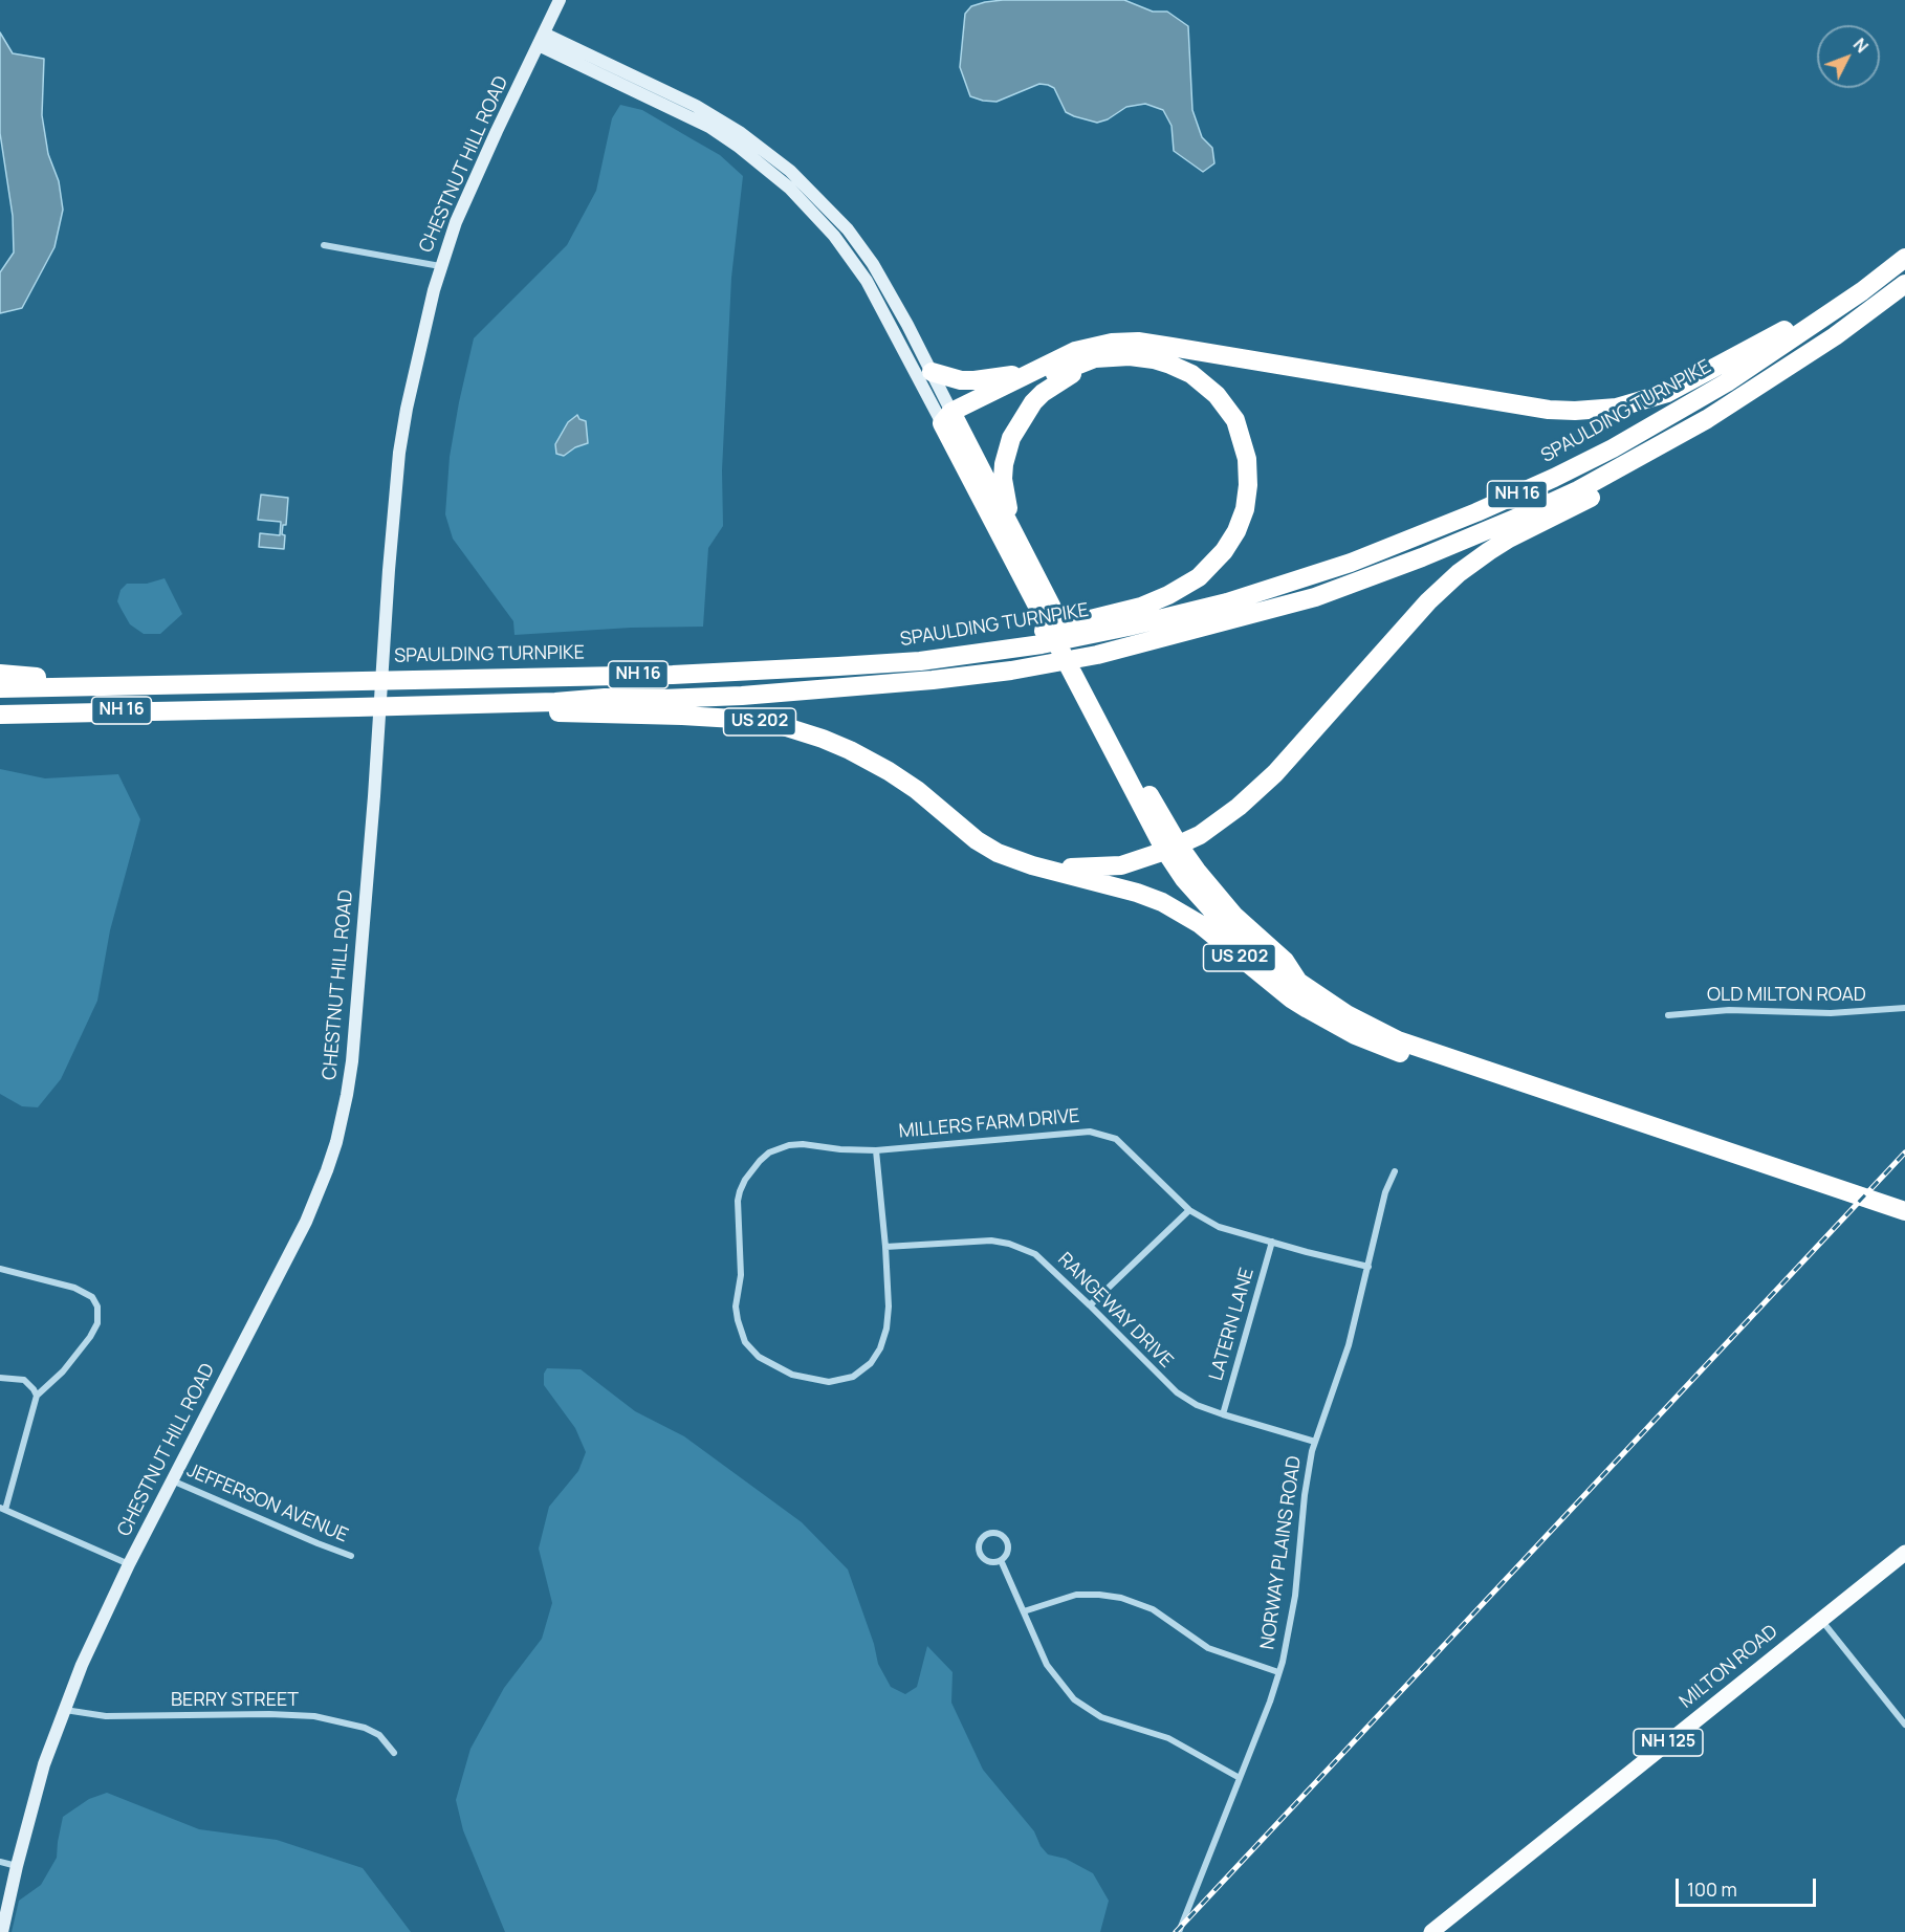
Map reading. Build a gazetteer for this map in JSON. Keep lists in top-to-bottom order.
{
  "streets": {
    "highway": ["SPAULDING TURNPIKE", "NH 16", "US 202"],
    "main road": ["MILTON ROAD", "NH 125"],
    "street": [
      "CHESTNUT HILL ROAD",
      "OLD MILTON ROAD",
      "MILLERS FARM DRIVE",
      "RANGEWAY DRIVE",
      "LATERN LANE",
      "JEFFERSON AVENUE",
      "NORWAY PLAINS ROAD",
      "BERRY STREET"
    ]
  },
  "crossings": [
    ["CHESTNUT HILL ROAD", "JEFFERSON AVENUE"],
    ["CHESTNUT HILL ROAD", "BERRY STREET"],
    ["NH 16", "US 202"],
    ["MILLERS FARM DRIVE", "RANGEWAY DRIVE"],
    ["MILLERS FARM DRIVE", "LATERN LANE"],
    ["MILLERS FARM DRIVE", "NORWAY PLAINS ROAD"],
    ["RANGEWAY DRIVE", "LATERN LANE"],
    ["RANGEWAY DRIVE", "NORWAY PLAINS ROAD"]
  ],
  "scale_bar": "100 m",
  "north": "top right"
}
